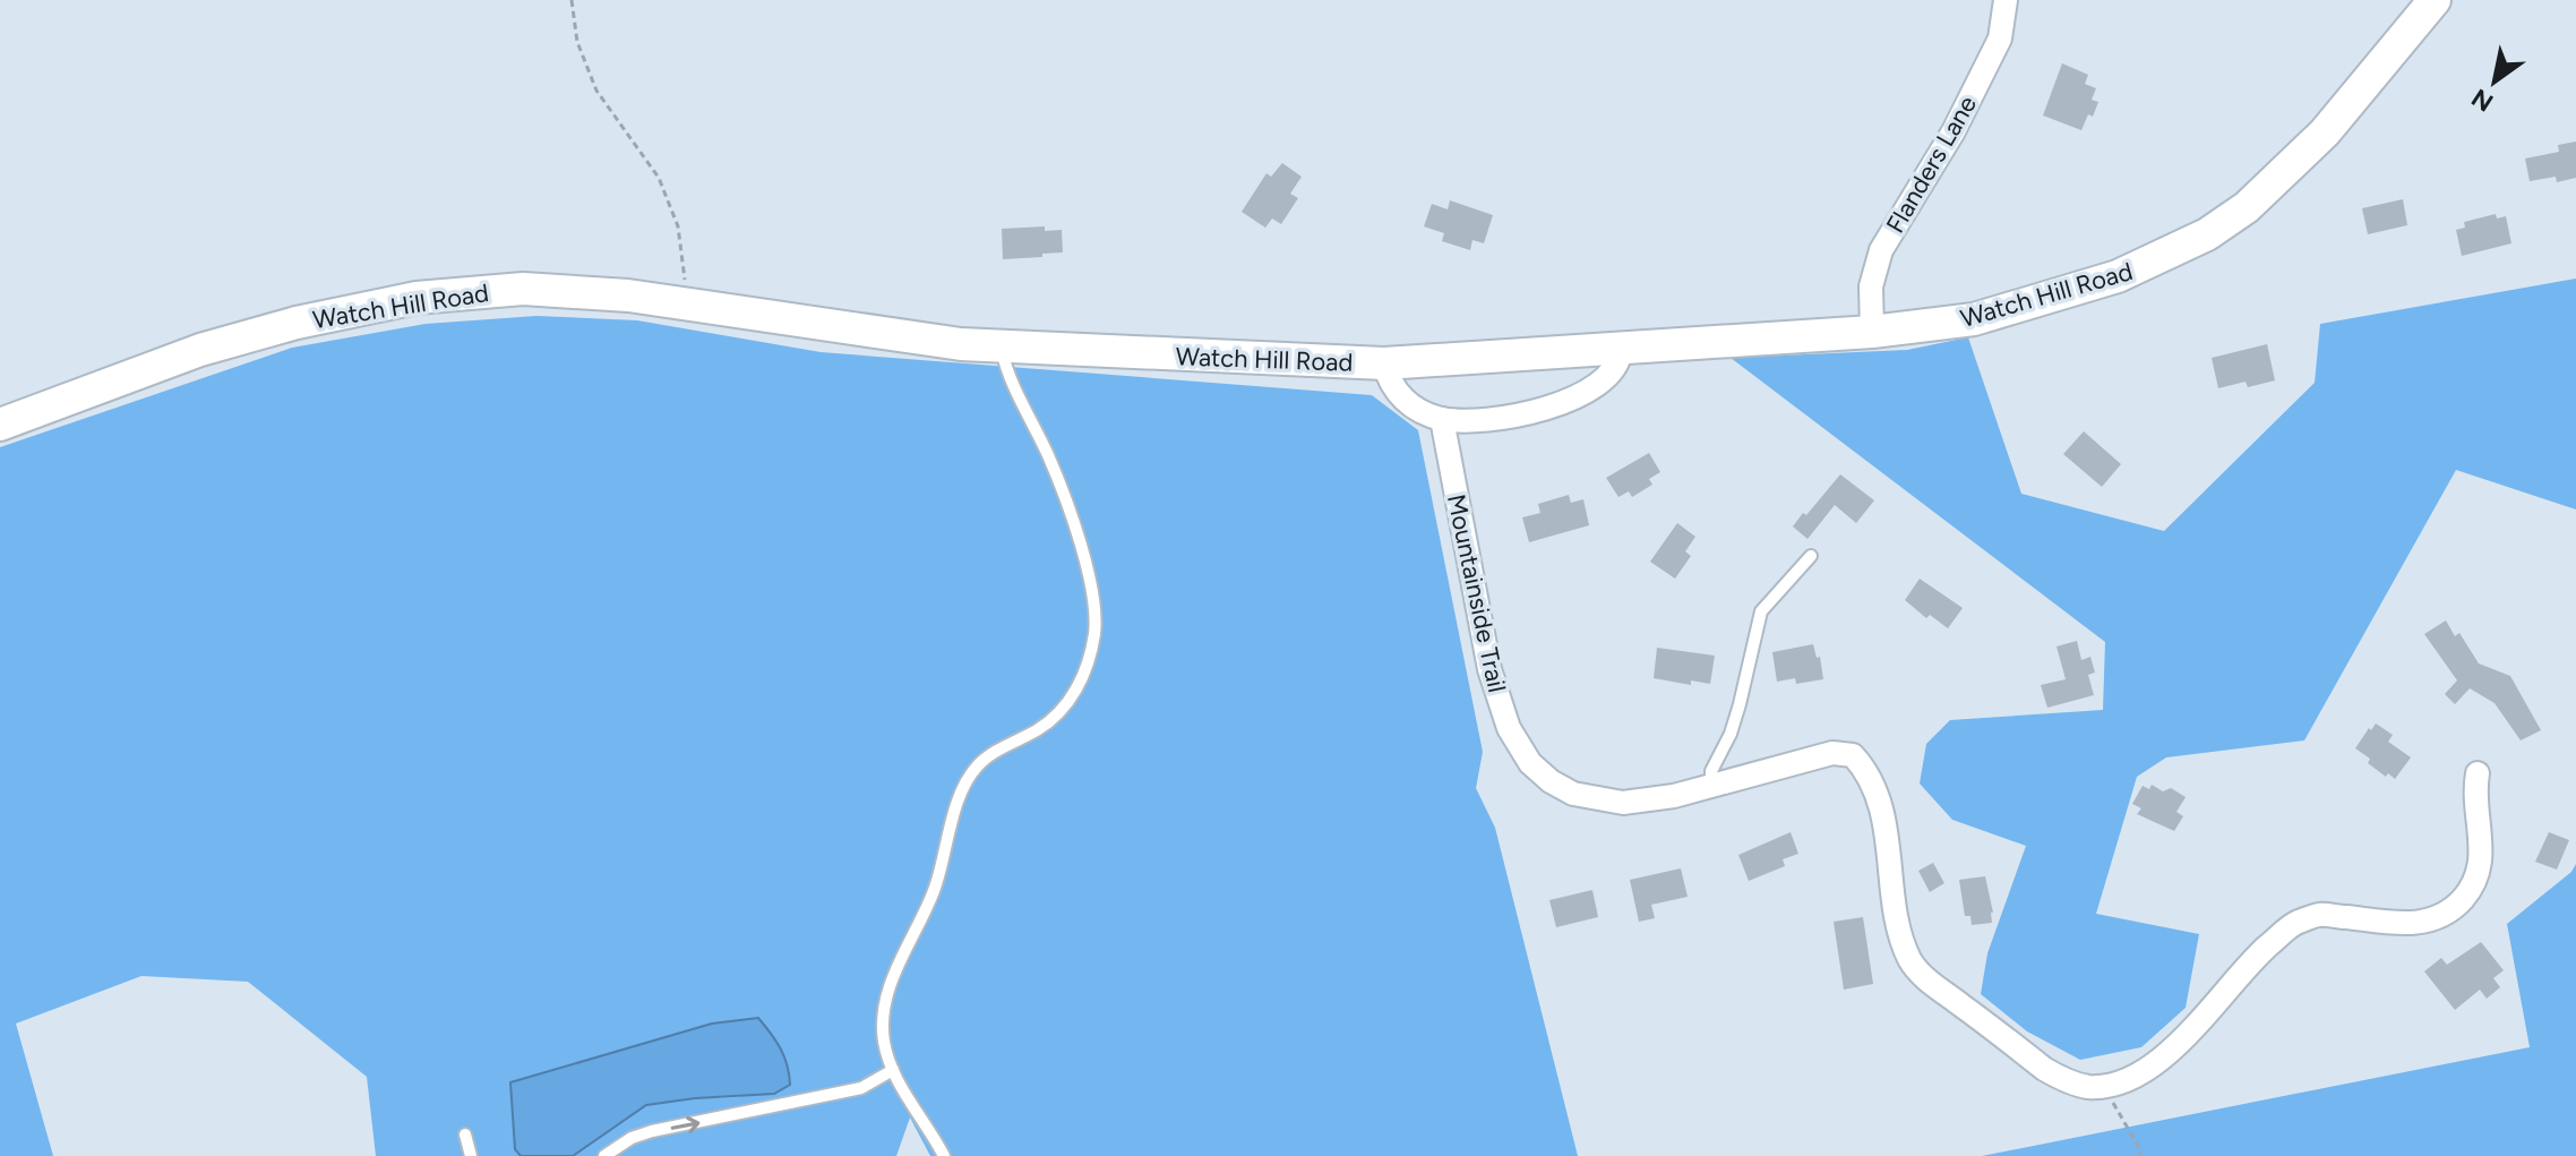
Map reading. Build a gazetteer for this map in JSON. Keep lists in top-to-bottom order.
{
  "streets": {
    "street": ["Flanders Lane", "Watch Hill Road", "Mountainside Trail"]
  },
  "crossings": [
    ["Flanders Lane", "Watch Hill Road"]
  ],
  "north": "bottom left"
}
